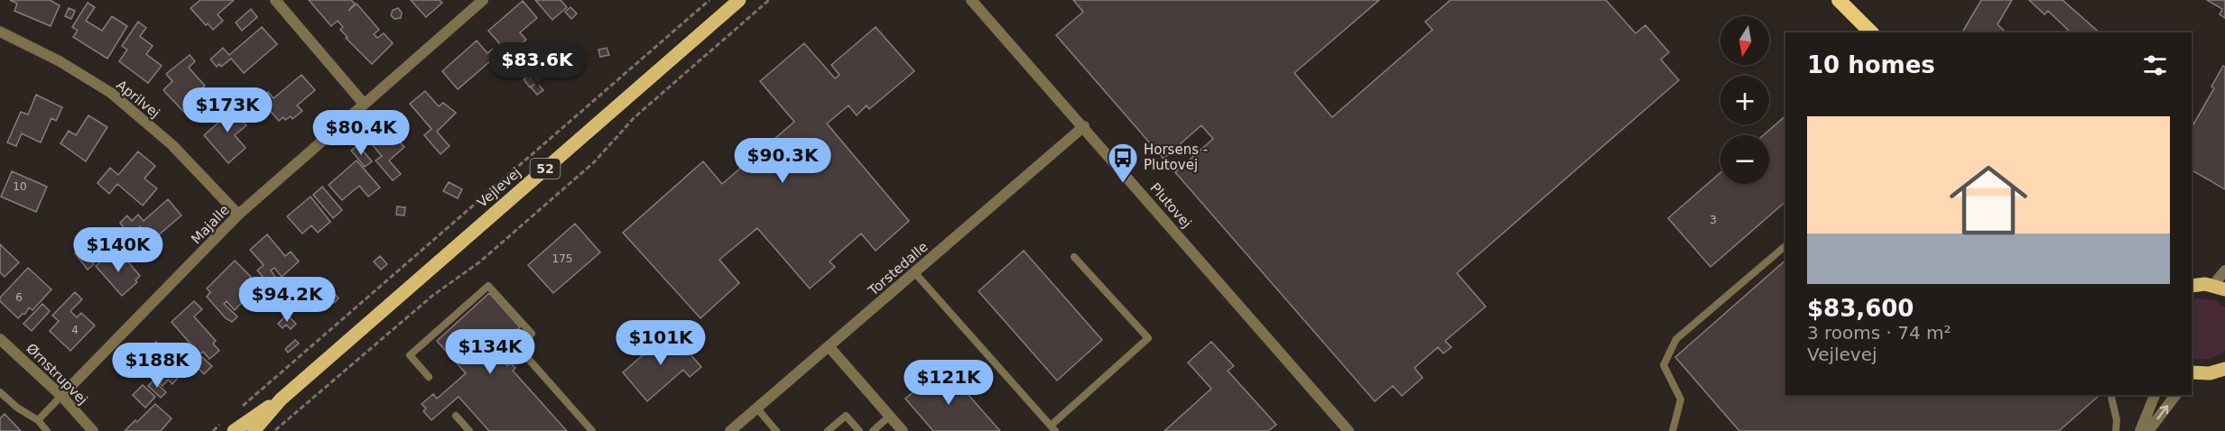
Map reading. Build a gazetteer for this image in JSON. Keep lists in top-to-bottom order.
{
  "streets": {
    "main road": ["52", "Vejlevej"],
    "street": [
      "Aprilvej",
      "Plutovej",
      "Majalle",
      "Torstedalle",
      "Ørnstrupvej"
    ]
  },
  "crossings": [
    ["Aprilvej", "Majalle"],
    ["Plutovej", "Torstedalle"],
    ["Majalle", "Ørnstrupvej"]
  ],
  "places": {
    "bus stop": ["Horsens - Plutovej"]
  },
  "house_numbers": [
    "10",
    "3",
    "175",
    "6",
    "4"
  ],
  "north": "bottom",
  "page": {
    "map_buttons": ["+", "−"],
    "heading": "10 homes",
    "price": [
      "$83.6K",
      "$173K",
      "$80.4K",
      "$90.3K",
      "$140K",
      "$94.2K",
      "$101K",
      "$134K",
      "$188K",
      "$121K"
    ],
    "list": [
      {
        "name": "$83,600",
        "note": "3 rooms · 74 m² · Vejlevej"
      }
    ]
  }
}
